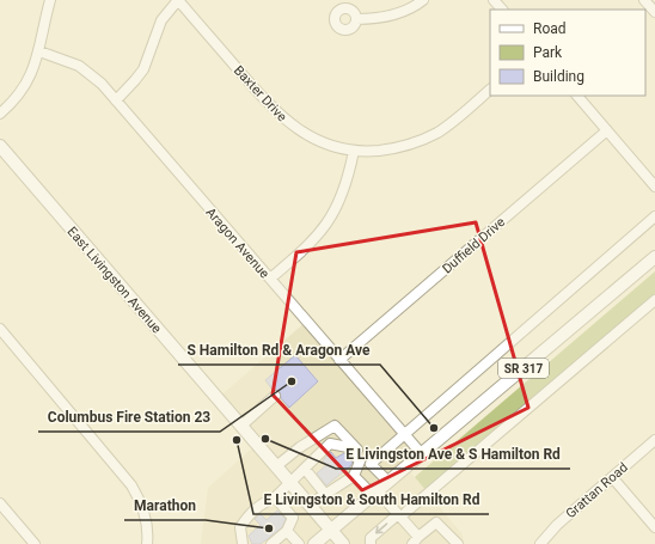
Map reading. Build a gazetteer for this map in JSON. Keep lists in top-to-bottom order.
{
  "streets": {
    "main road": ["East Livingston Avenue", "SR 317"],
    "street": [
      "Baxter Drive",
      "Aragon Avenue",
      "Duffield Drive",
      "Grattan Road"
    ]
  },
  "crossings": [
    ["Aragon Avenue", "Duffield Drive"],
    ["Aragon Avenue", "SR 317"],
    ["East Livingston Avenue", "SR 317"]
  ],
  "places": [
    "Columbus Fire Station 23",
    "S Hamilton Rd & Aragon Ave",
    "E Livingston Ave & S Hamilton Rd",
    "E Livingston & South Hamilton Rd",
    "Marathon"
  ],
  "legend": ["Road", "Park", "Building"]
}
